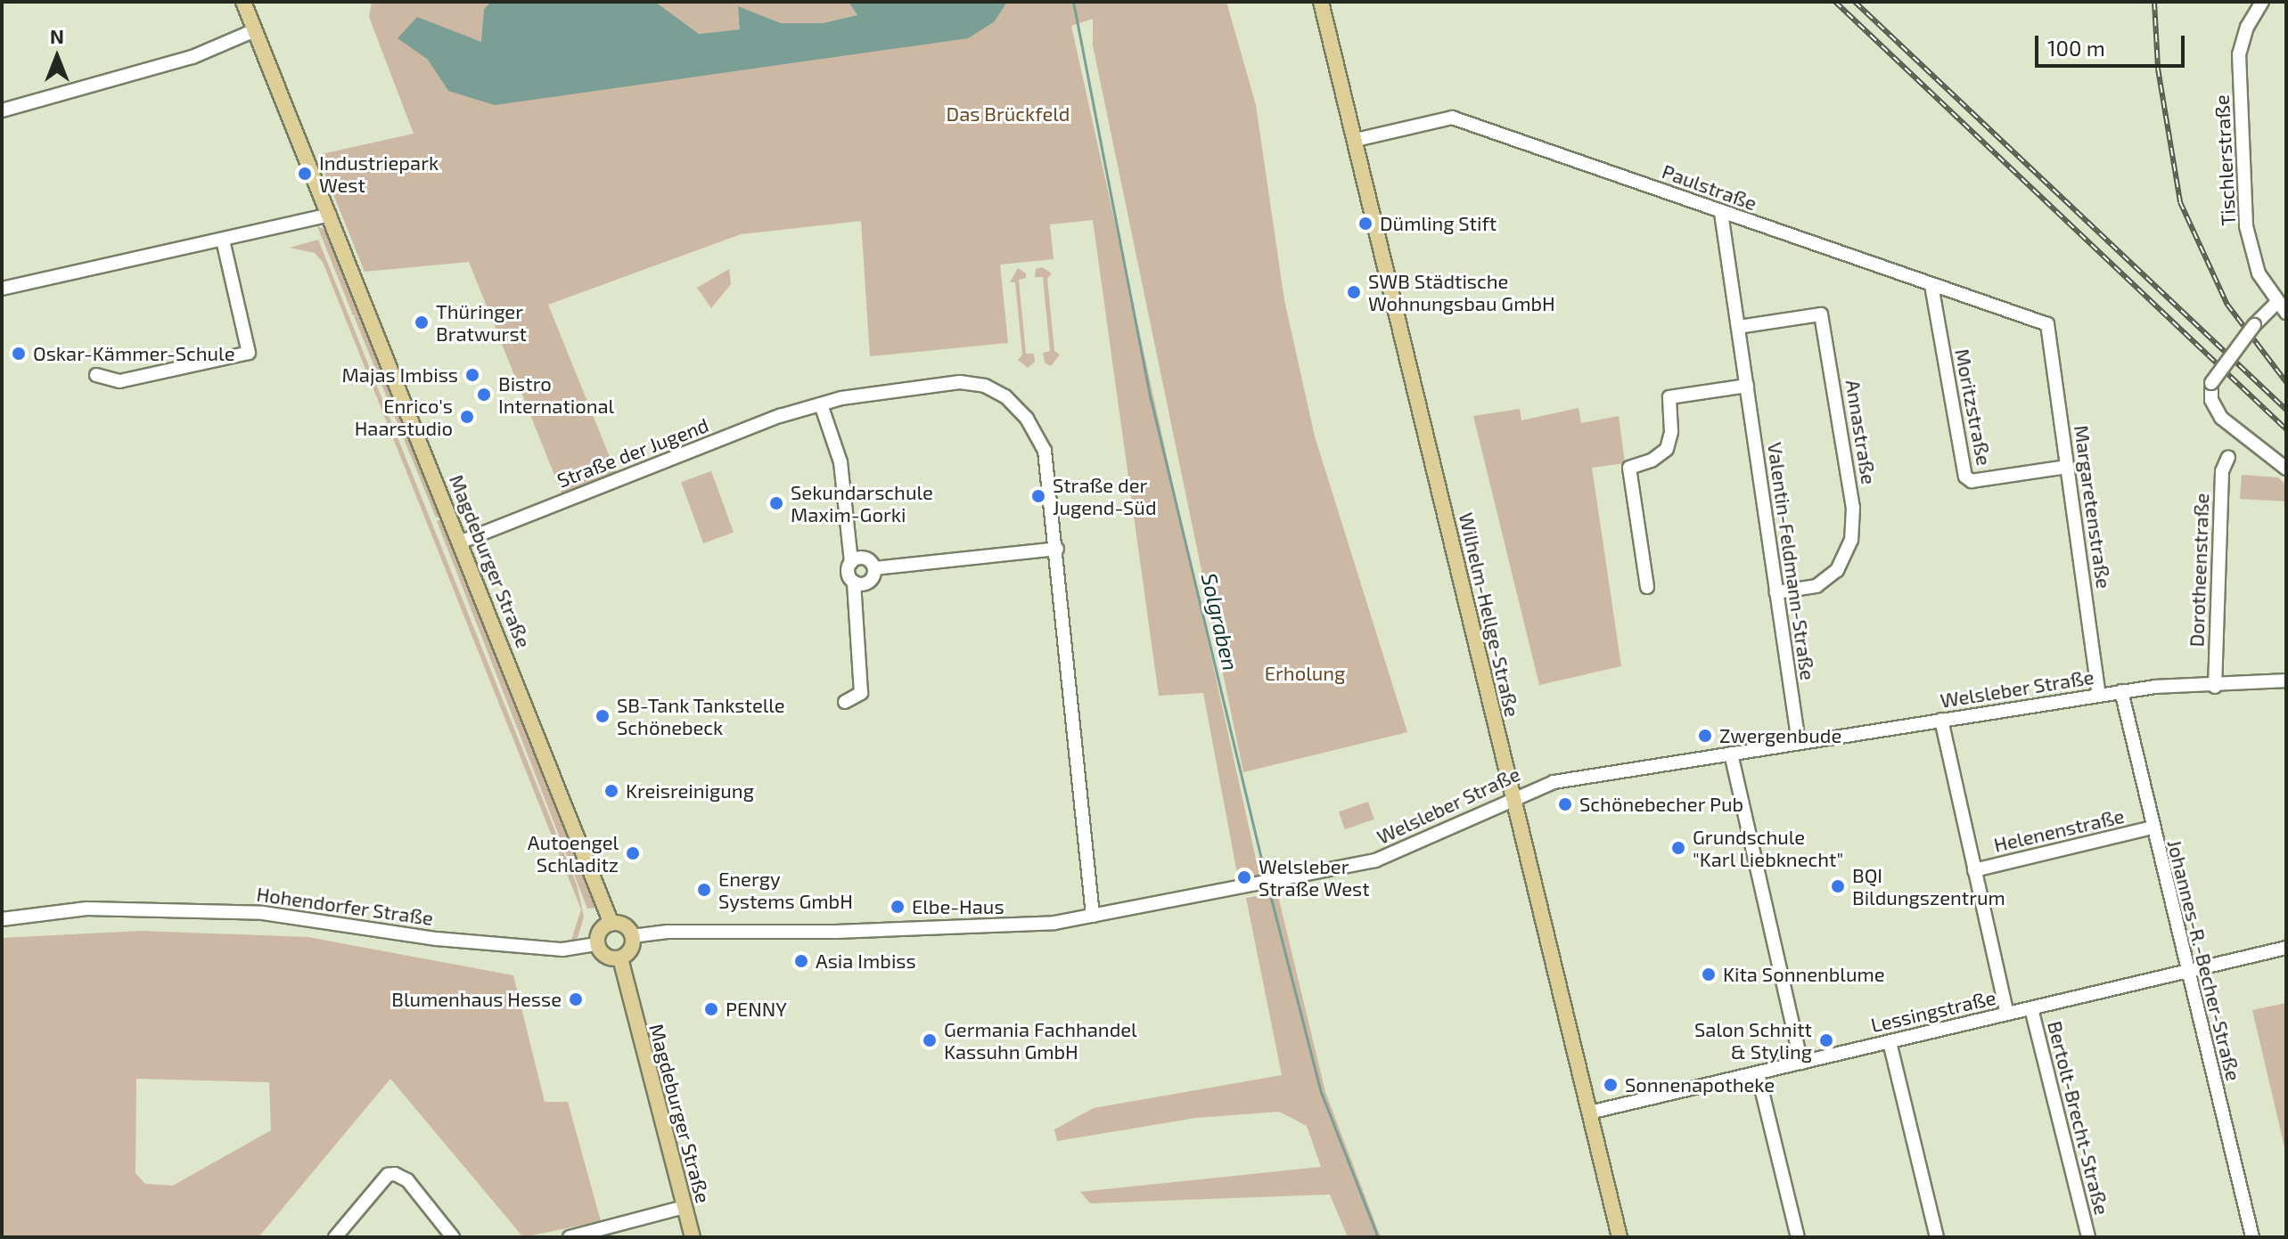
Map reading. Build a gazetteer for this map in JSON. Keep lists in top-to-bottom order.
{
  "streets": {
    "main road": ["Magdeburger Straße", "Wilhelm-Hellge-Straße"],
    "street": [
      "Tischlerstraße",
      "Paulstraße",
      "Moritzstraße",
      "Annastraße",
      "Straße der Jugend",
      "Margaretenstraße",
      "Valentin-Feldmann-Straße",
      "Dorotheenstraße",
      "Welsleber Straße",
      "Helenenstraße",
      "Hohendorfer Straße",
      "Johannes-R.-Becher-Straße",
      "Lessingstraße",
      "Bertolt-Brecht-Straße"
    ]
  },
  "crossings": [
    ["Paulstraße", "Moritzstraße"],
    ["Paulstraße", "Margaretenstraße"],
    ["Paulstraße", "Valentin-Feldmann-Straße"],
    ["Paulstraße", "Wilhelm-Hellge-Straße"],
    ["Moritzstraße", "Margaretenstraße"],
    ["Annastraße", "Valentin-Feldmann-Straße"],
    ["Straße der Jugend", "Magdeburger Straße"],
    ["Straße der Jugend", "Welsleber Straße"],
    ["Margaretenstraße", "Welsleber Straße"],
    ["Magdeburger Straße", "Welsleber Straße"],
    ["Magdeburger Straße", "Hohendorfer Straße"],
    ["Valentin-Feldmann-Straße", "Welsleber Straße"],
    ["Dorotheenstraße", "Welsleber Straße"],
    ["Wilhelm-Hellge-Straße", "Welsleber Straße"],
    ["Wilhelm-Hellge-Straße", "Lessingstraße"],
    ["Welsleber Straße", "Hohendorfer Straße"],
    ["Welsleber Straße", "Johannes-R.-Becher-Straße"],
    ["Helenenstraße", "Johannes-R.-Becher-Straße"],
    ["Johannes-R.-Becher-Straße", "Lessingstraße"],
    ["Lessingstraße", "Bertolt-Brecht-Straße"]
  ],
  "water": ["Solgraben"],
  "parks": ["Das Brückfeld", "Erholung"],
  "places": [
    "Industriepark West",
    "Dümling Stift",
    "SWB Städtische Wohnungsbau GmbH",
    "Thüringer Bratwurst",
    "Oskar-Kämmer-Schule",
    "Majas Imbiss",
    "Bistro International",
    "Enrico's Haarstudio",
    "Straße der Jugend-Süd",
    "Sekundarschule Maxim-Gorki",
    "SB-Tank Tankstelle Schönebeck",
    "Zwergenbude",
    "Kreisreinigung",
    "Schönebecher Pub",
    "Grundschule \"Karl Liebknecht\"",
    "Autoengel Schladitz",
    "Welsleber Straße West",
    "BQI Bildungszentrum",
    "Energy Systems GmbH",
    "Elbe-Haus",
    "Asia Imbiss",
    "Kita Sonnenblume",
    "Blumenhaus Hesse",
    "PENNY",
    "Germania Fachhandel Kassuhn GmbH",
    "Salon Schnitt & Styling",
    "Sonnenapotheke"
  ],
  "scale_bar": "100 m",
  "north": "top"
}
